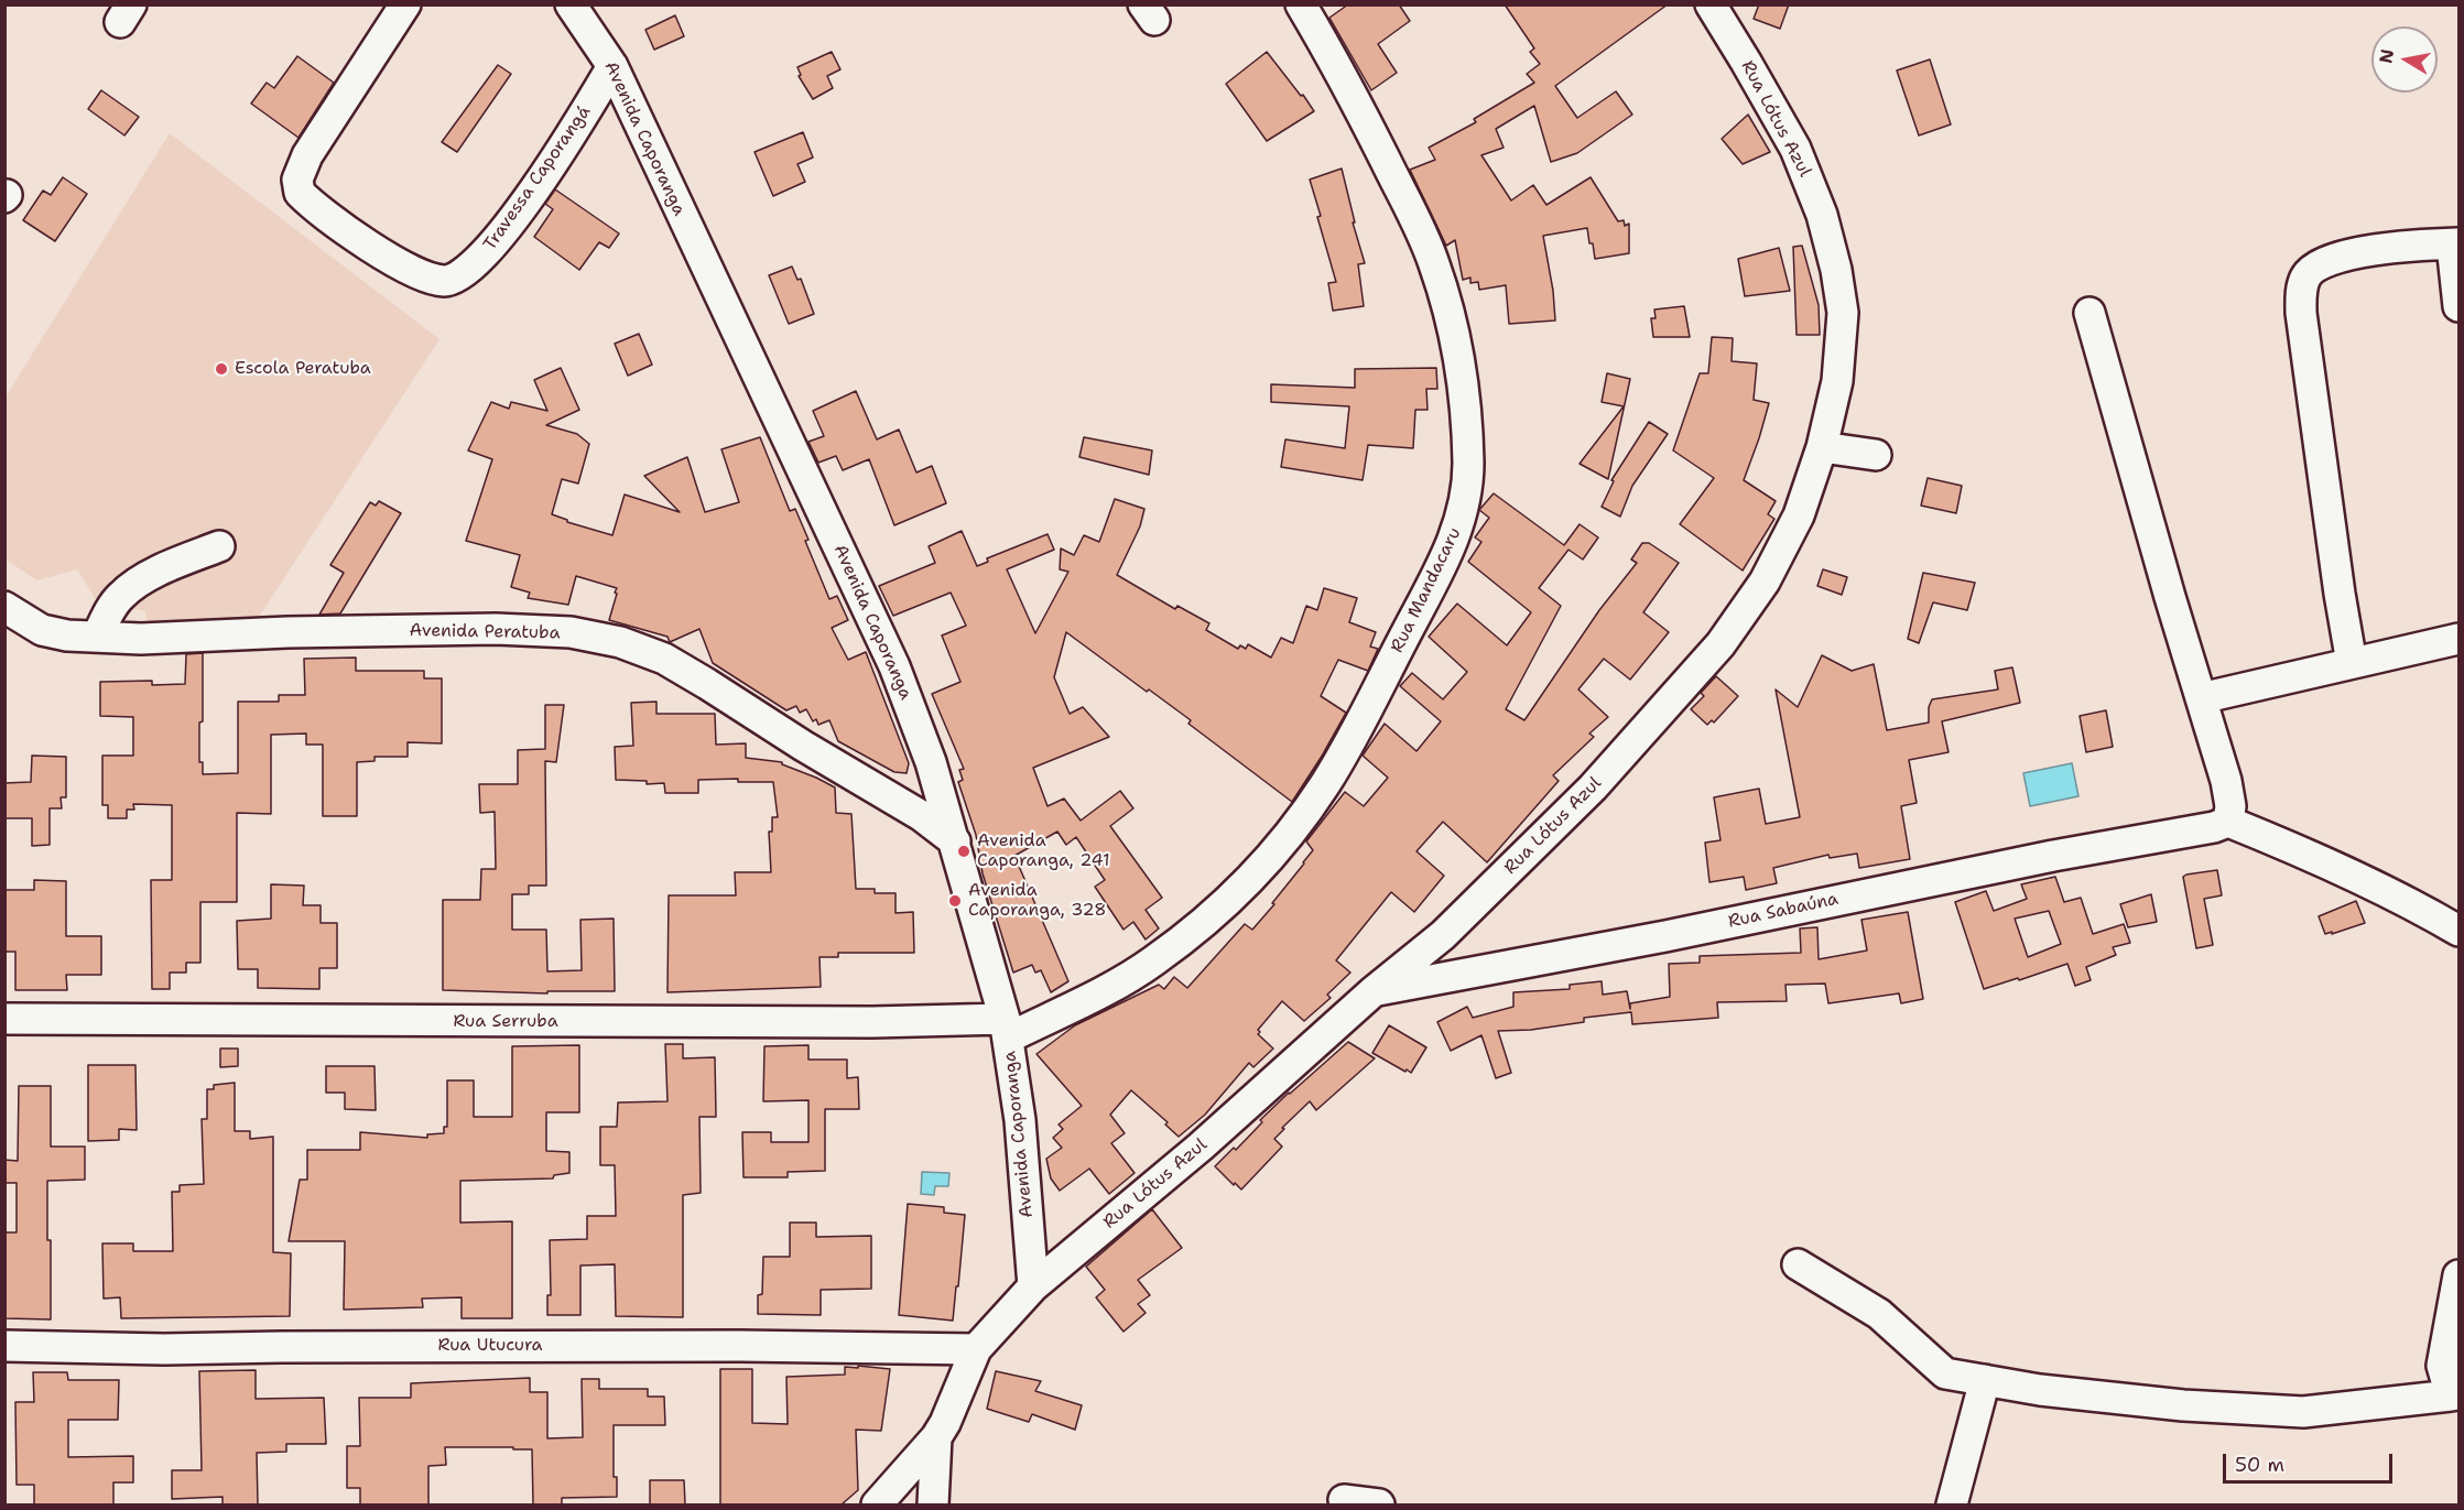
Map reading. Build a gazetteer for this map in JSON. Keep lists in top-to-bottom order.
{
  "streets": {
    "street": [
      "Rua Lótus Azul",
      "Avenida Caporanga",
      "Travessa Caporangá",
      "Rua Mandacaru",
      "Avenida Peratuba",
      "Rua Sabaúna",
      "Rua Serruba",
      "Rua Utucura"
    ]
  },
  "crossings": [
    ["Rua Lótus Azul", "Avenida Caporanga"],
    ["Rua Lótus Azul", "Rua Sabaúna"],
    ["Rua Lótus Azul", "Rua Utucura"],
    ["Avenida Caporanga", "Travessa Caporangá"],
    ["Avenida Caporanga", "Rua Mandacaru"],
    ["Avenida Caporanga", "Avenida Peratuba"],
    ["Avenida Caporanga", "Rua Serruba"],
    ["Rua Mandacaru", "Rua Serruba"]
  ],
  "places": ["Escola Peratuba", "Avenida Caporanga, 241", "Avenida Caporanga, 328"],
  "scale_bar": "50 m",
  "north": "left"
}
